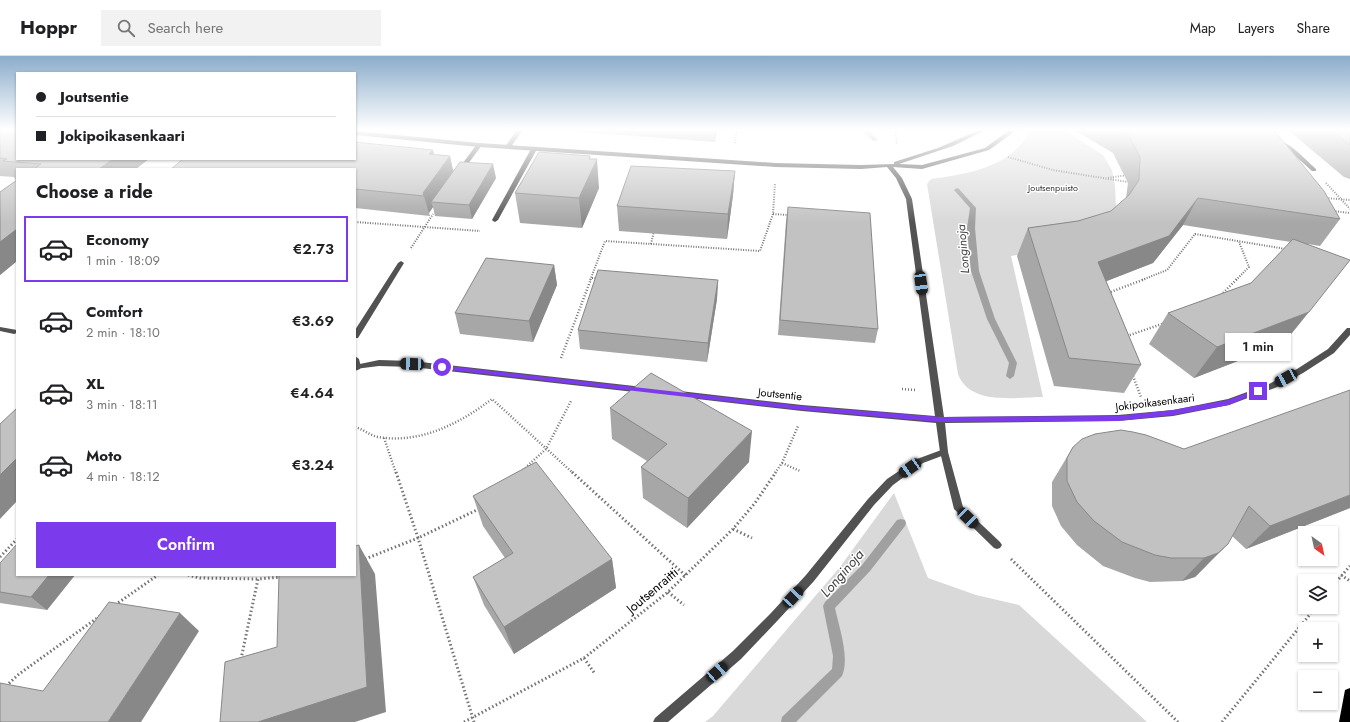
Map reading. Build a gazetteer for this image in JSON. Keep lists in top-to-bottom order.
{
  "streets": {
    "street": ["Joutsentie", "Jokipoikasenkaari"],
    "path": ["Joutsenraitti"]
  },
  "crossings": [
    ["Joutsentie", "Jokipoikasenkaari"]
  ],
  "water": ["Longinoja"],
  "parks": ["Joutsenpuisto"],
  "north": "bottom right",
  "page": {
    "header": "Hoppr",
    "search": "Search here",
    "nav": ["Map", "Layers", "Share"],
    "banner": ["Joutsentie", "Jokipoikasenkaari"],
    "heading": "Choose a ride",
    "list": [
      {
        "name": "Economy",
        "note": "1 min · 18:09",
        "value": "€2.73"
      },
      {
        "name": "Comfort",
        "note": "2 min · 18:10",
        "value": "€3.69"
      },
      {
        "name": "XL",
        "note": "3 min · 18:11",
        "value": "€4.64"
      },
      {
        "name": "Moto",
        "note": "4 min · 18:12",
        "value": "€3.24"
      }
    ],
    "bubble": "1 min",
    "buttons": "Confirm",
    "map_buttons": ["+", "−"]
  }
}
